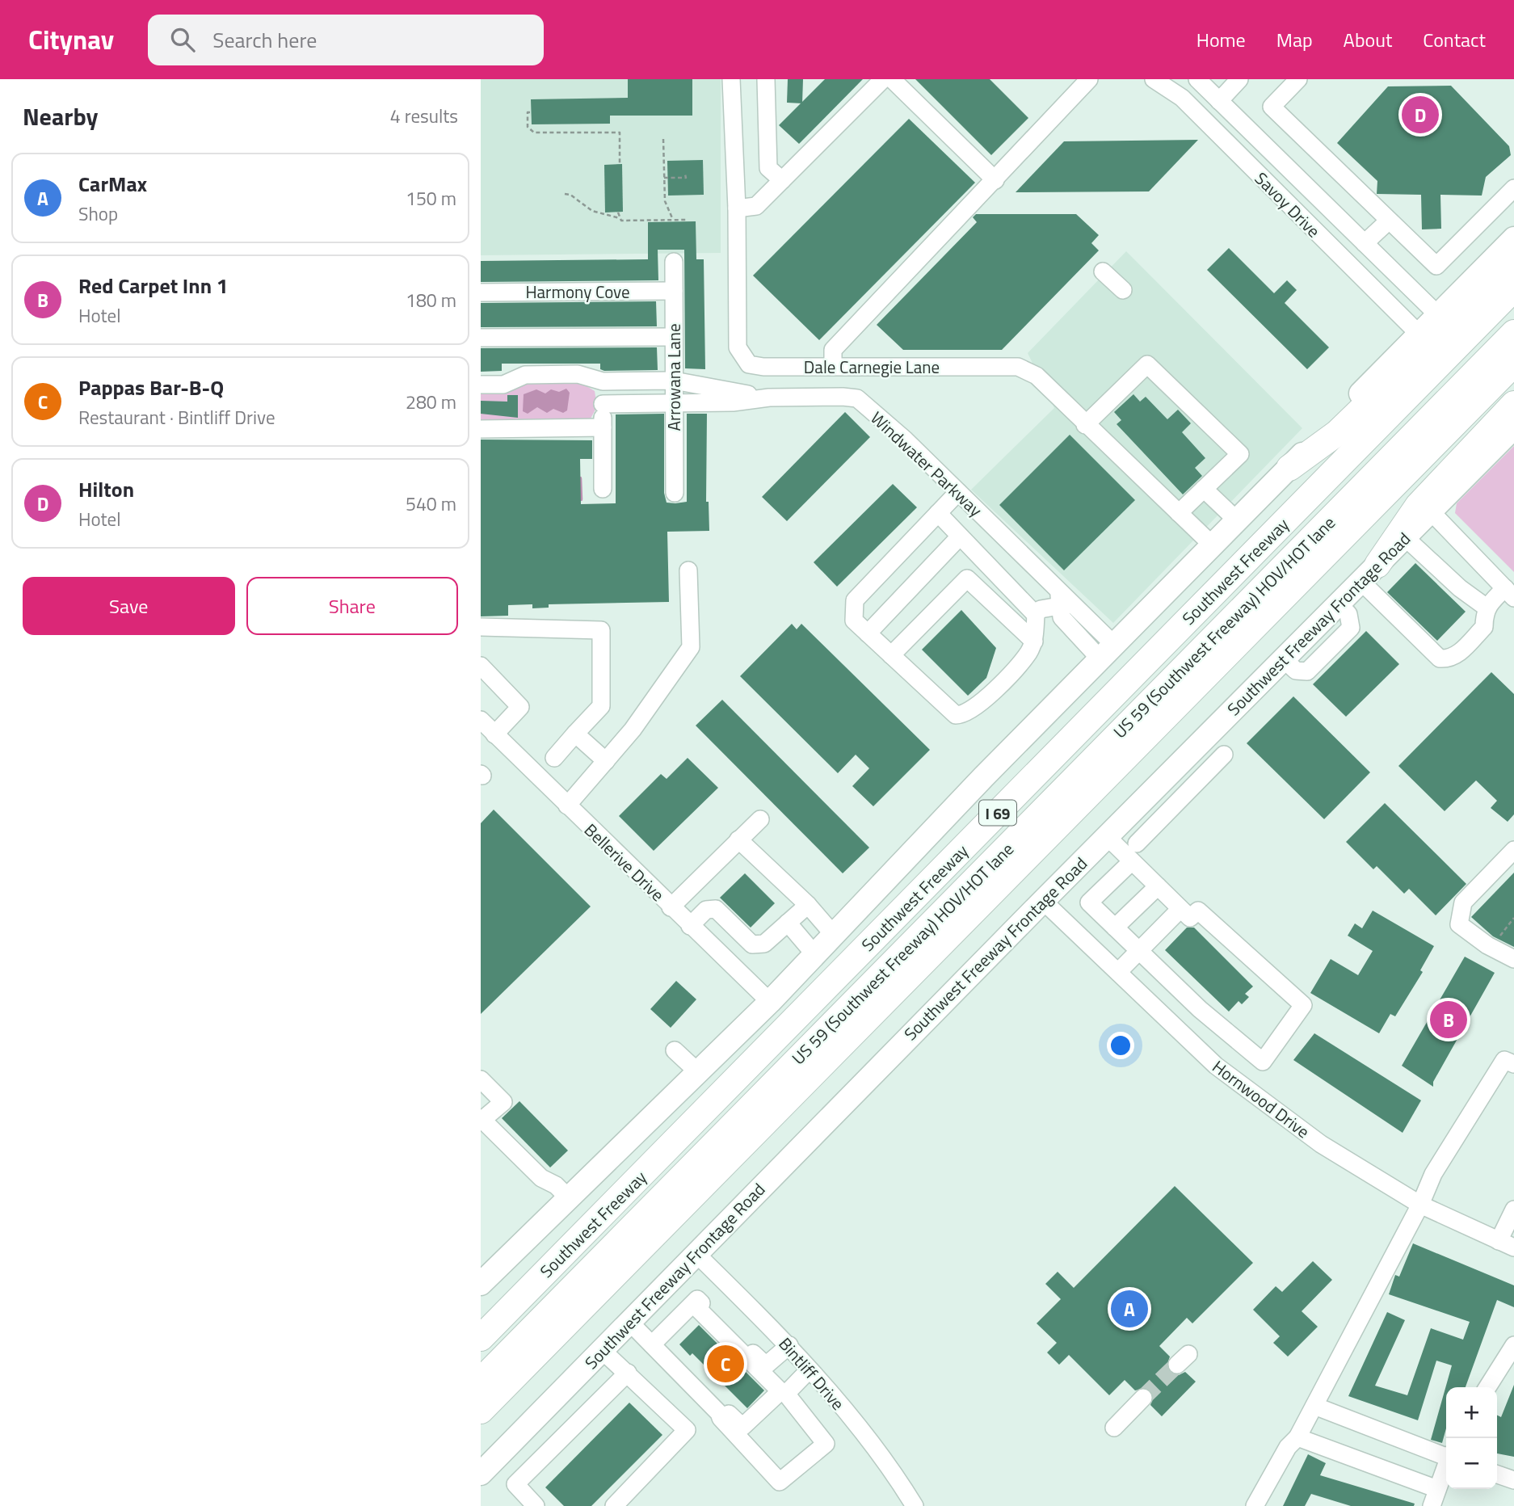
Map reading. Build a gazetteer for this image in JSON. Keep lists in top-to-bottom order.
{
  "streets": {
    "highway": ["Southwest Freeway", "US 59 (Southwest Freeway) HOV/HOT lane", "I 69"],
    "main road": ["Southwest Freeway Frontage Road"],
    "street": [
      "Savoy Drive",
      "Harmony Cove",
      "Dale Carnegie Lane",
      "Arrowana Lane",
      "Windwater Parkway",
      "Bellerive Drive",
      "Hornwood Drive",
      "Bintliff Drive"
    ]
  },
  "crossings": [
    ["Harmony Cove", "Arrowana Lane"],
    ["Arrowana Lane", "Windwater Parkway"],
    ["Southwest Freeway Frontage Road", "Hornwood Drive"],
    ["Southwest Freeway Frontage Road", "Bintliff Drive"]
  ],
  "page": {
    "header": "Citynav",
    "search": "Search here",
    "nav": [
      "Home",
      "Map",
      "About",
      "Contact"
    ],
    "heading": ["Nearby", "4 results"],
    "pins": [
      "D",
      "B",
      "A",
      "C"
    ],
    "list": [
      {
        "mark": "A",
        "name": "CarMax",
        "note": "Shop",
        "value": "150 m"
      },
      {
        "mark": "B",
        "name": "Red Carpet Inn 1",
        "note": "Hotel",
        "value": "180 m"
      },
      {
        "mark": "C",
        "name": "Pappas Bar-B-Q",
        "note": "Restaurant · Bintliff Drive",
        "value": "280 m"
      },
      {
        "mark": "D",
        "name": "Hilton",
        "note": "Hotel",
        "value": "540 m"
      }
    ],
    "buttons": ["Save", "Share"],
    "map_buttons": ["+", "−"]
  }
}
